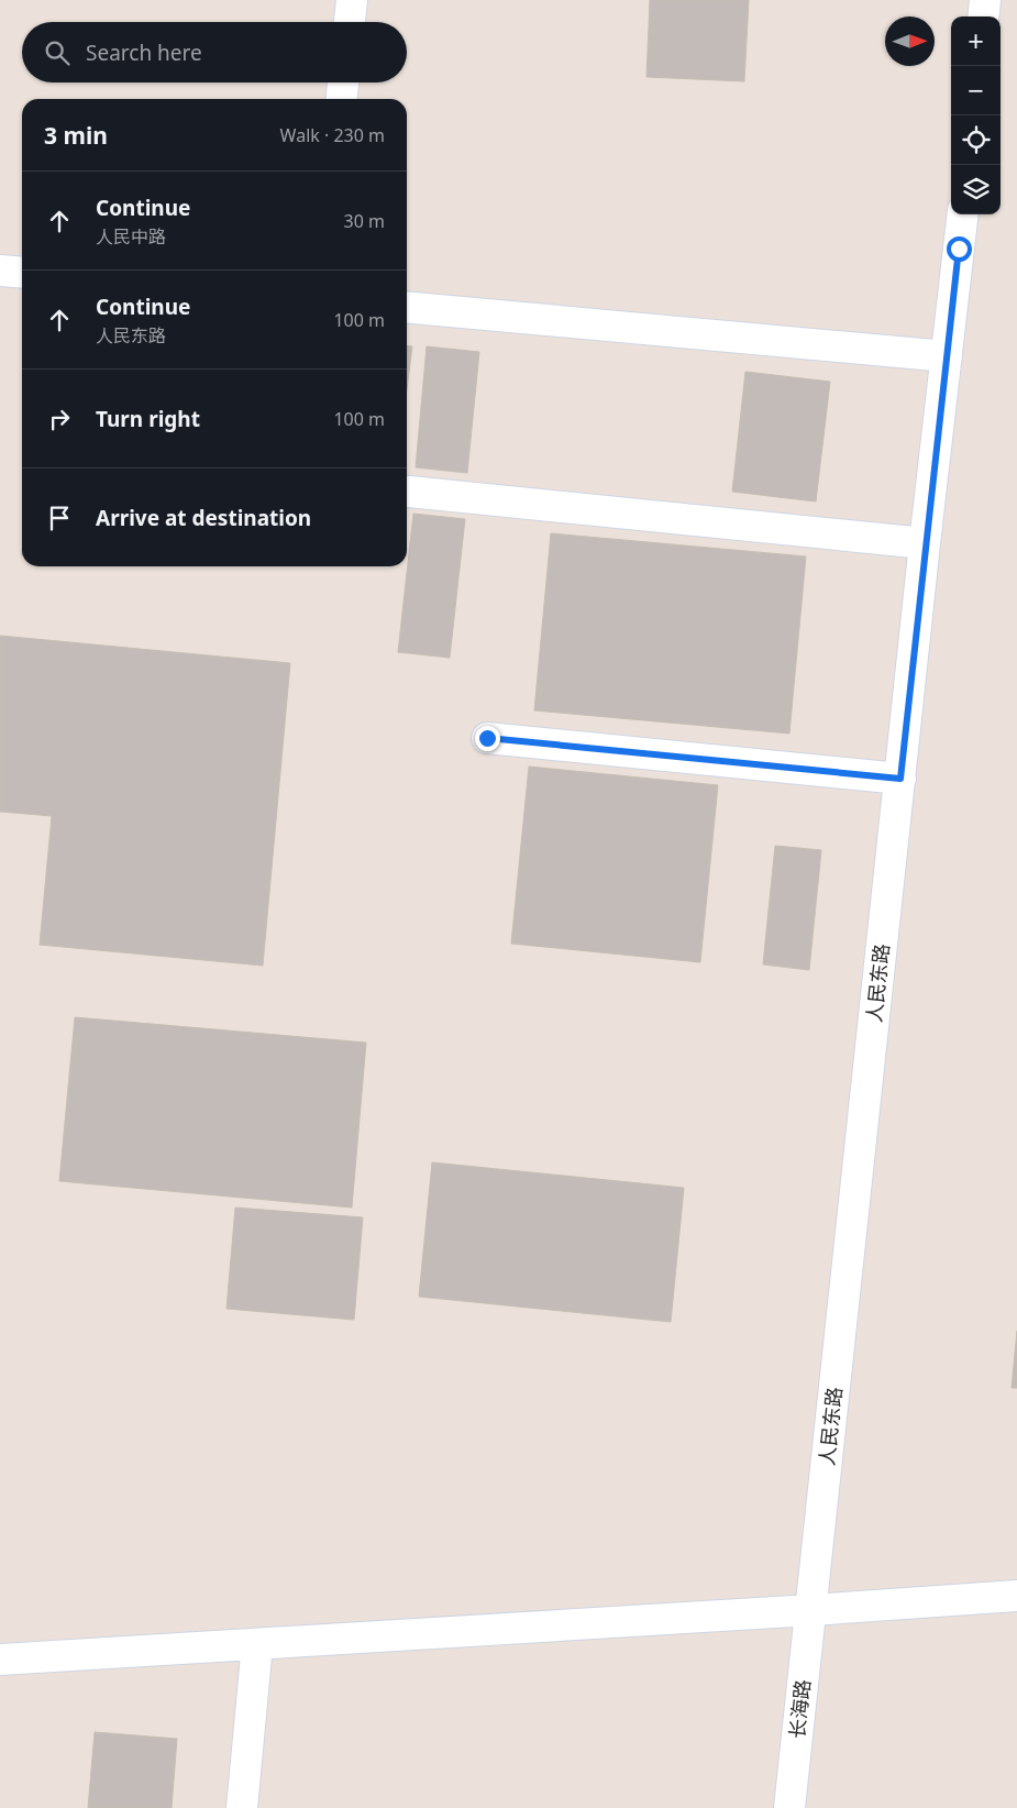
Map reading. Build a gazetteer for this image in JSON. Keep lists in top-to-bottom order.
{
  "streets": {
    "street": ["人民东路", "长海路"]
  },
  "crossings": [
    ["人民东路", "长海路"]
  ],
  "north": "right",
  "page": {
    "map_buttons": ["+", "−"],
    "search": "Search here",
    "heading": ["3 min", "Walk · 230 m"],
    "list": [
      ["Continue", "人民中路", "30 m"],
      ["Continue", "人民东路", "100 m"],
      ["Turn right", "100 m"],
      "Arrive at destination"
    ]
  }
}
